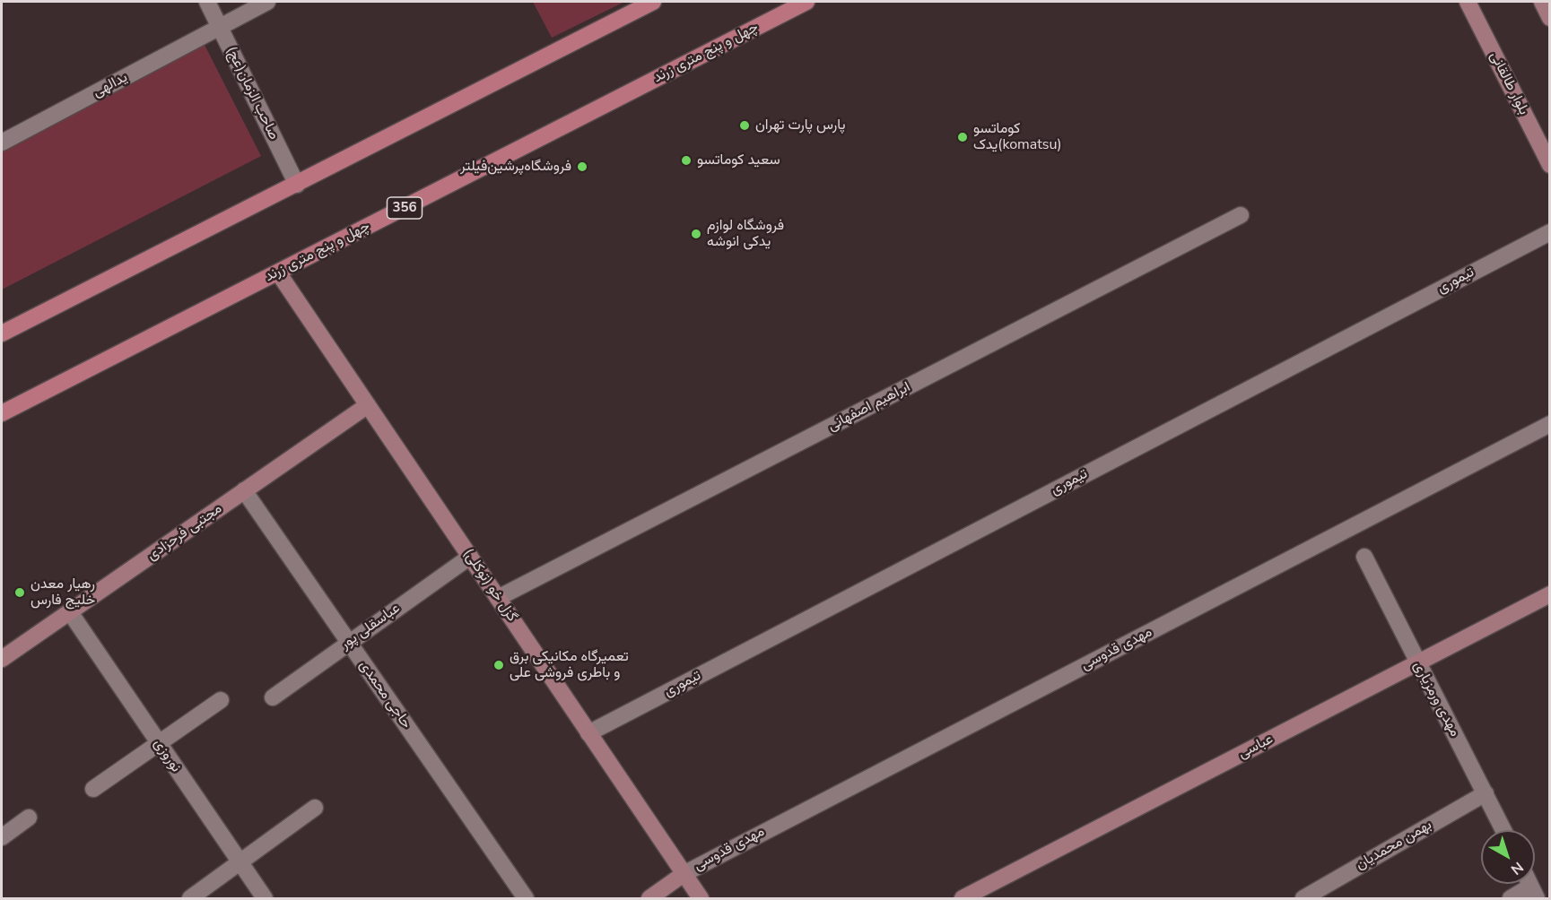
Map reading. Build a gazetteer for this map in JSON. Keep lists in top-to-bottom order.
{
  "streets": {
    "main road": ["چهل و پنج متری زرند", "356"],
    "street": [
      "بلوار طالقانی",
      "یدالهی",
      "صاحب الزمان(عج)",
      "تیموری",
      "ابراهیم اصفهانی",
      "مجتبی فرحزادی",
      "گزل خو (توکلی)",
      "عباسقلی پور",
      "مهدی قدوسی",
      "حاجی محمدی",
      "مهدی ورمزیاری",
      "عباسی",
      "نوروزی",
      "بهمن محمدیان"
    ]
  },
  "crossings": [
    ["چهل و پنج متری زرند", "گزل خو (توکلی)"],
    ["یدالهی", "صاحب الزمان(عج)"],
    ["تیموری", "گزل خو (توکلی)"],
    ["ابراهیم اصفهانی", "گزل خو (توکلی)"],
    ["مجتبی فرحزادی", "گزل خو (توکلی)"],
    ["مجتبی فرحزادی", "حاجی محمدی"],
    ["مجتبی فرحزادی", "نوروزی"],
    ["گزل خو (توکلی)", "عباسقلی پور"],
    ["گزل خو (توکلی)", "مهدی قدوسی"],
    ["عباسقلی پور", "حاجی محمدی"],
    ["مهدی ورمزیاری", "عباسی"],
    ["مهدی ورمزیاری", "بهمن محمدیان"]
  ],
  "places": [
    "پارس پارت تهران",
    "کوماتسو یدک(komatsu)",
    "سعید کوماتسو",
    "فروشگاه‌پرشین‌فیلتر",
    "فروشگاه لوازم یدکی انوشه",
    "رهیار معدن خلیج فارس",
    "تعمیرگاه مکانیکی برق و باطری فروشی علی"
  ],
  "north": "bottom right"
}
